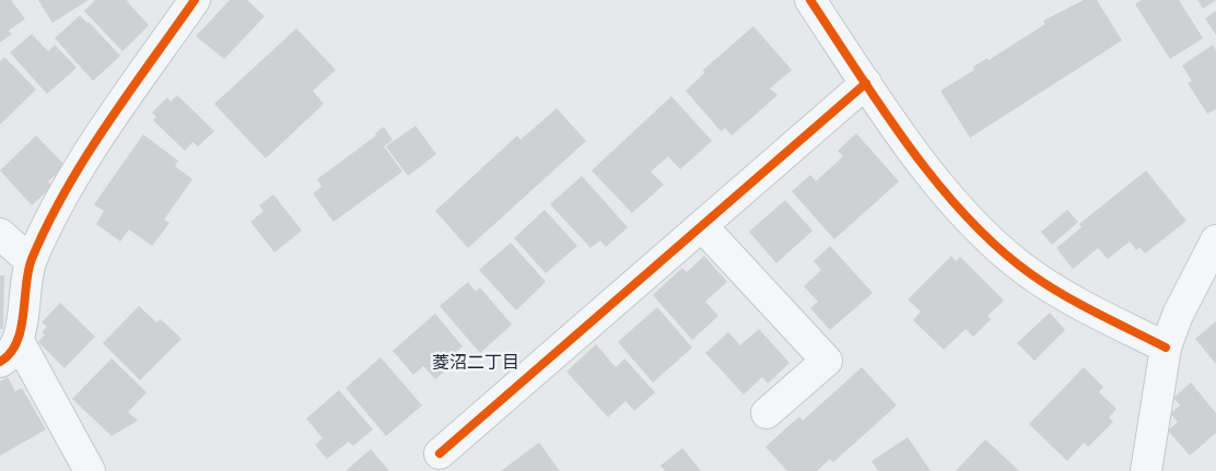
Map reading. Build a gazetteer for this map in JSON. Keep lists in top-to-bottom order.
{
  "districts": ["菱沼二丁目"]
}
